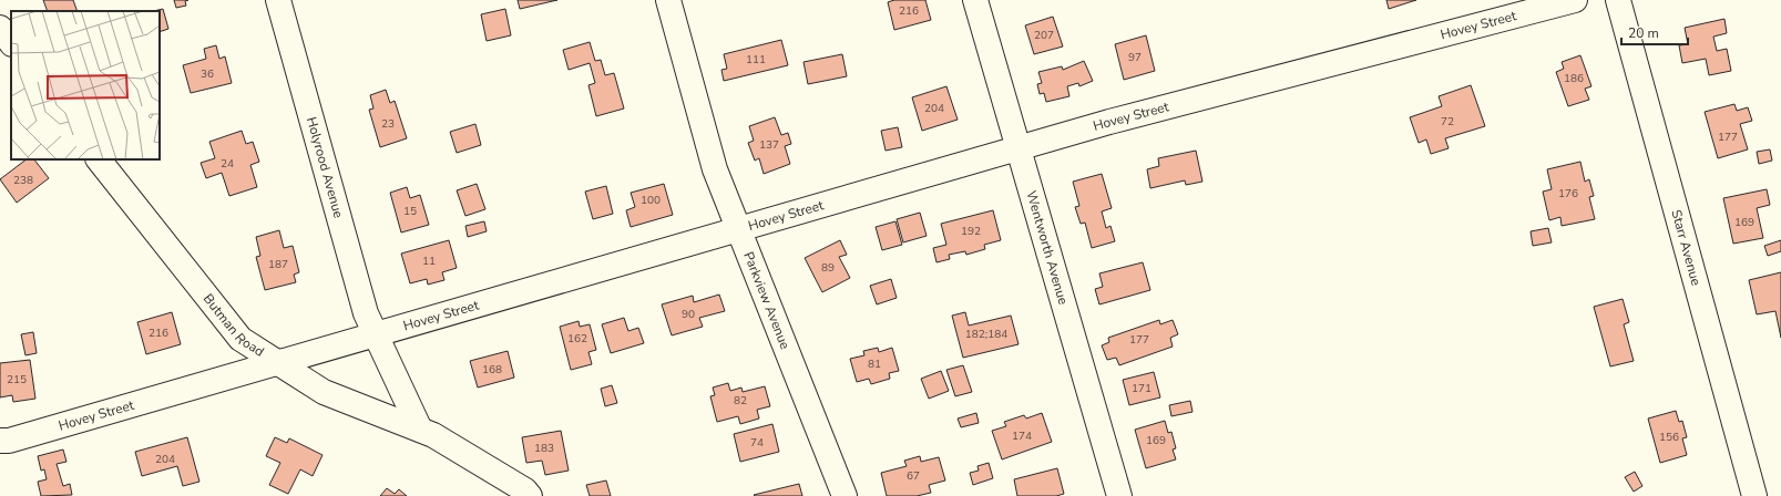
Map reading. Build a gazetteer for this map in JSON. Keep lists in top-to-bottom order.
{
  "streets": {
    "street": [
      "Hovey Street",
      "Holyrood Avenue",
      "Wentworth Avenue",
      "Starr Avenue",
      "Parkview Avenue",
      "Butman Road"
    ]
  },
  "crossings": [
    ["Hovey Street", "Holyrood Avenue"],
    ["Hovey Street", "Wentworth Avenue"],
    ["Hovey Street", "Parkview Avenue"],
    ["Hovey Street", "Butman Road"]
  ],
  "house_numbers": [
    "216",
    "207",
    "97",
    "111",
    "36",
    "186",
    "204",
    "72",
    "23",
    "177",
    "137",
    "24",
    "238",
    "176",
    "100",
    "15",
    "169",
    "192",
    "11",
    "187",
    "89",
    "90",
    "216",
    "182;184",
    "162",
    "177",
    "81",
    "168",
    "215",
    "171",
    "82",
    "174",
    "156",
    "169",
    "74",
    "183",
    "204",
    "67"
  ],
  "scale_bar": "20 m"
}
